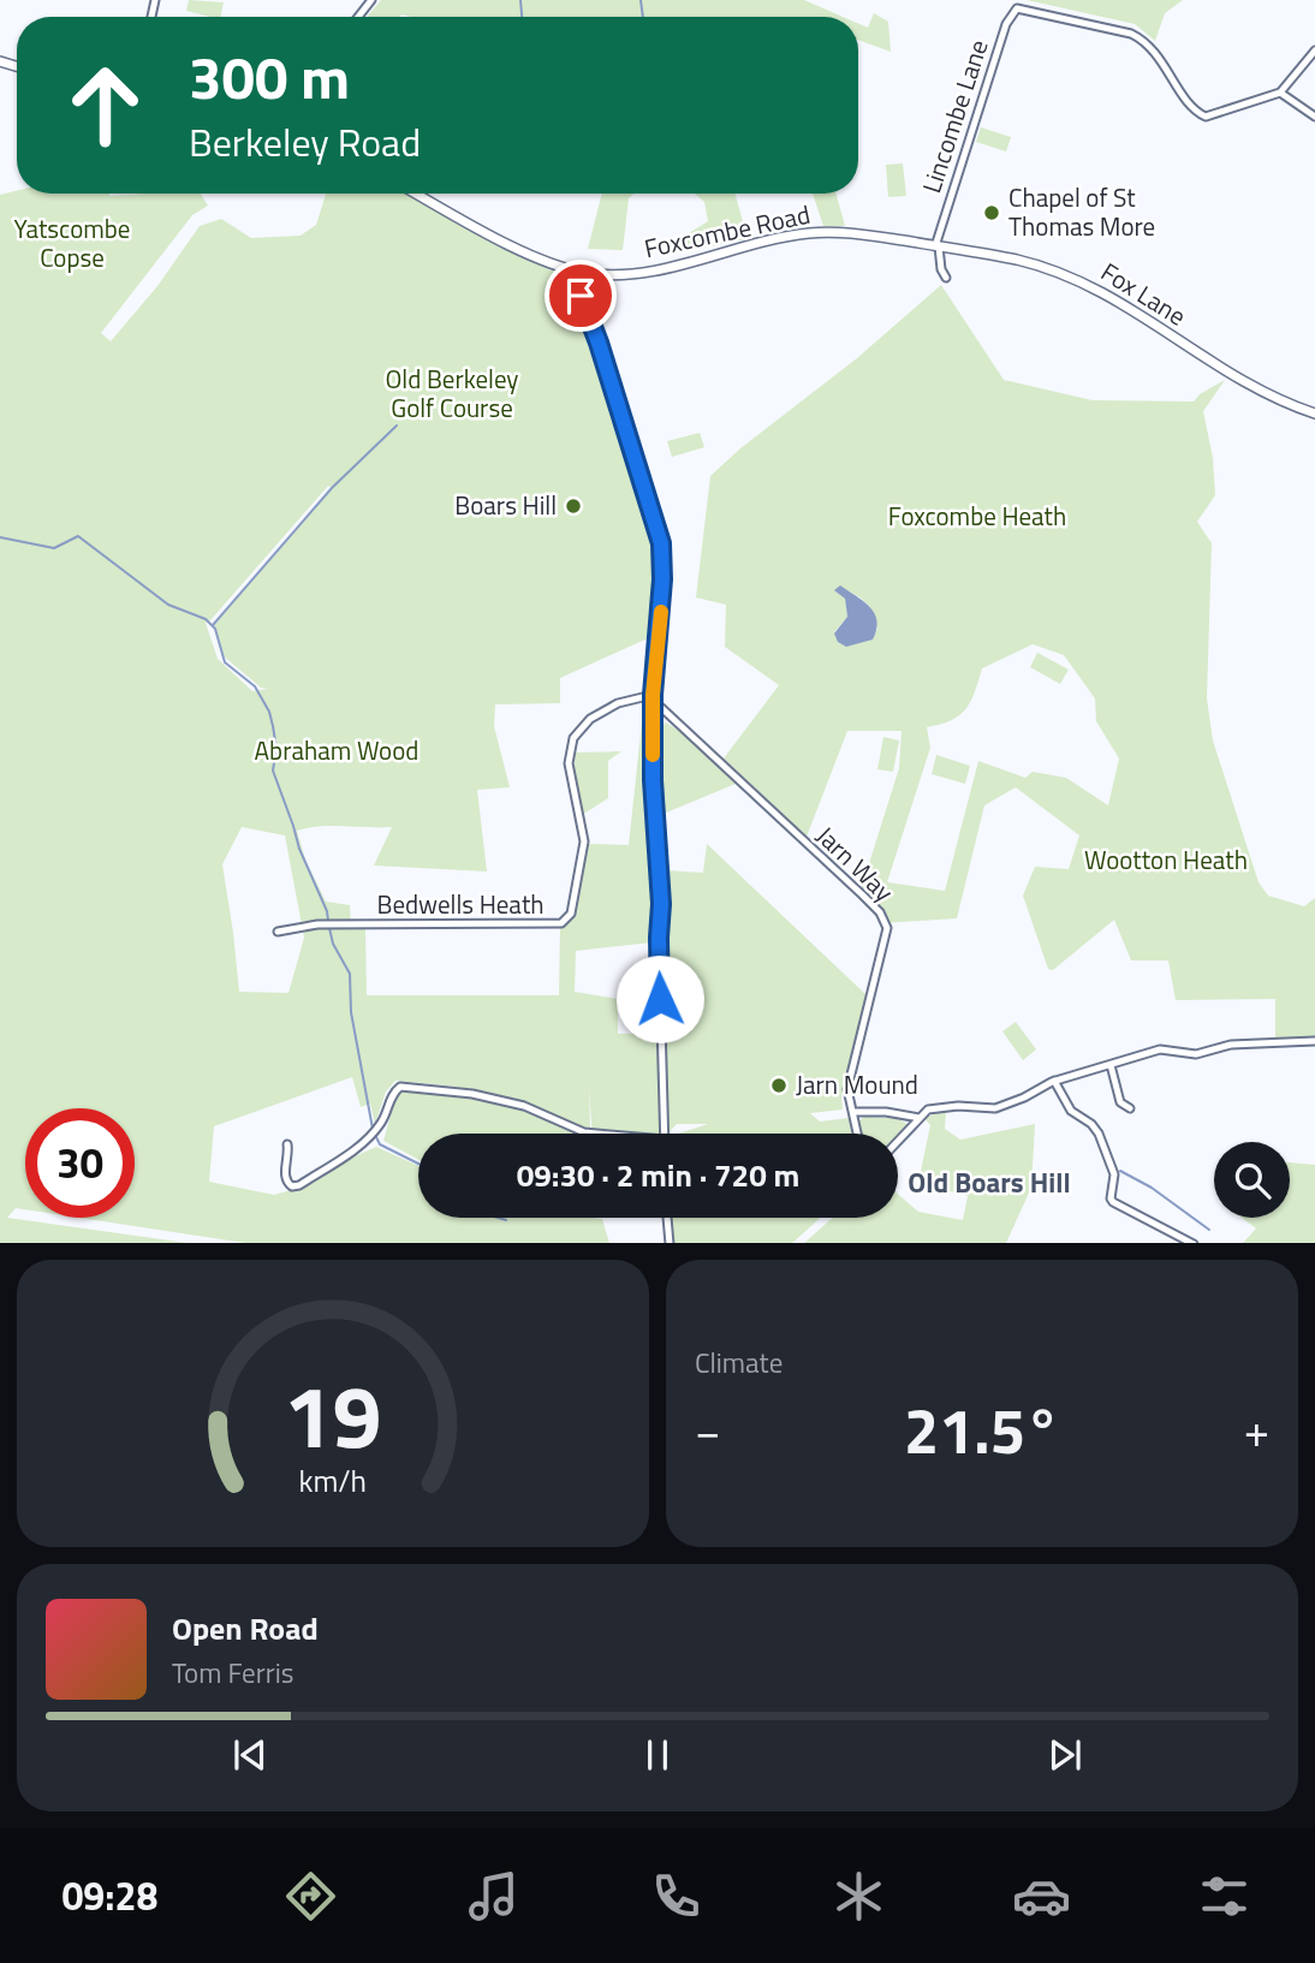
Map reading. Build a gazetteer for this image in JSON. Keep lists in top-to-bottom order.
{
  "streets": {
    "street": [
      "Lincombe Lane",
      "Foxcombe Road",
      "Fox Lane",
      "Jarn Way",
      "Bedwells Heath"
    ]
  },
  "crossings": [
    ["Lincombe Lane", "Foxcombe Road"],
    ["Lincombe Lane", "Fox Lane"],
    ["Foxcombe Road", "Fox Lane"],
    ["Jarn Way", "Bedwells Heath"]
  ],
  "districts": ["Old Boars Hill"],
  "parks": [
    "Yatscombe Copse",
    "Old Berkeley Golf Course",
    "Foxcombe Heath",
    "Abraham Wood",
    "Wootton Heath"
  ],
  "places": ["Chapel of St Thomas More", "Boars Hill", "Jarn Mound"],
  "page": {
    "turn": ["300 m", "Berkeley Road"],
    "limit": "30",
    "trip": "09:30 · 2 min · 720 m",
    "tile": "Climate",
    "heat": ["−", "21.5°", "+"],
    "song": ["Open Road", "Tom Ferris"],
    "tabs": "09:28",
    "gauge": ["19", "km/h"]
  }
}
